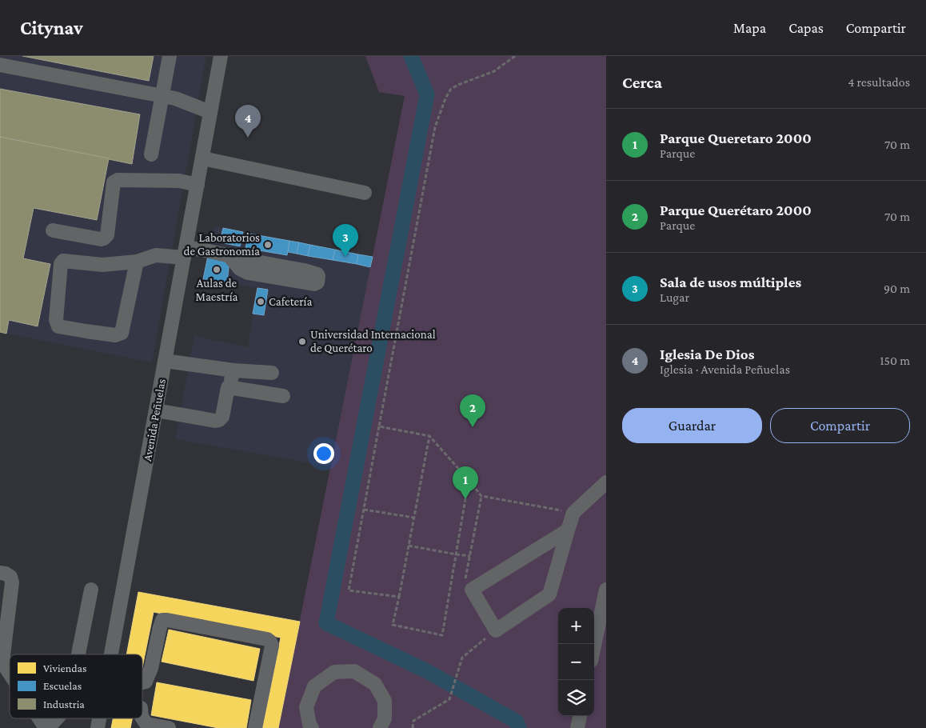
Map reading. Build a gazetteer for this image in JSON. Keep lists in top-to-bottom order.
{
  "streets": {
    "street": ["Avenida Peñuelas"]
  },
  "places": [
    "Laboratorios de Gastronomía",
    "Aulas de Maestría",
    "Cafetería",
    "Universidad Internacional de Querétaro"
  ],
  "legend": ["Viviendas", "Escuelas", "Industria"],
  "page": {
    "header": "Citynav",
    "nav": ["Mapa", "Capas", "Compartir"],
    "heading": ["Cerca", "4 resultados"],
    "pins": [
      "4",
      "3",
      "2",
      "1"
    ],
    "list": [
      {
        "mark": "1",
        "name": "Parque Queretaro 2000",
        "note": "Parque",
        "value": "70 m"
      },
      {
        "mark": "2",
        "name": "Parque Querétaro 2000",
        "note": "Parque",
        "value": "70 m"
      },
      {
        "mark": "3",
        "name": "Sala de usos múltiples",
        "note": "Lugar",
        "value": "90 m"
      },
      {
        "mark": "4",
        "name": "Iglesia De Dios",
        "note": "Iglesia · Avenida Peñuelas",
        "value": "150 m"
      }
    ],
    "buttons": ["Guardar", "Compartir"],
    "map_buttons": ["+", "−"]
  }
}
